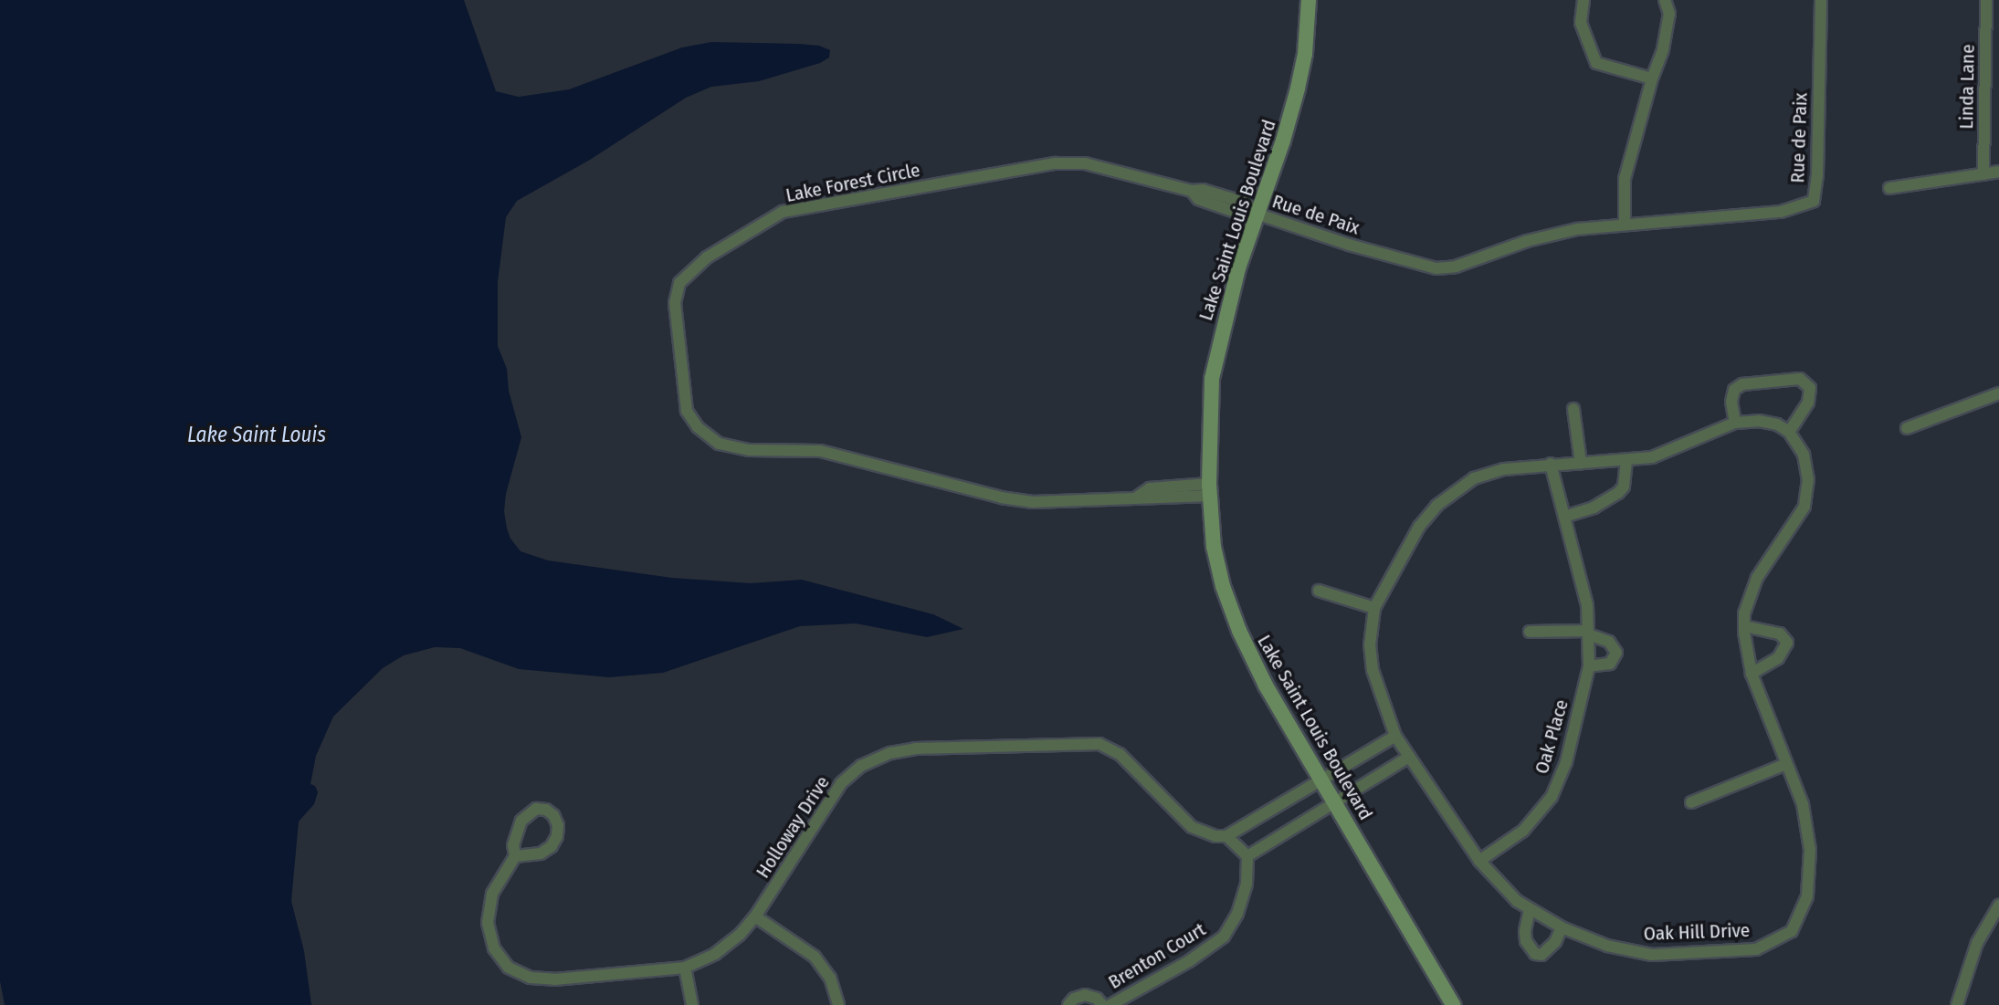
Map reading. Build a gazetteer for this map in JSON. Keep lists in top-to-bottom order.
{
  "streets": {
    "main road": ["Lake Saint Louis Boulevard"],
    "street": [
      "Linda Lane",
      "Rue de Paix",
      "Lake Forest Circle",
      "Oak Place",
      "Holloway Drive",
      "Oak Hill Drive",
      "Brenton Court"
    ]
  },
  "crossings": [
    ["Rue de Paix", "Lake Forest Circle"],
    ["Rue de Paix", "Lake Saint Louis Boulevard"],
    ["Lake Forest Circle", "Lake Saint Louis Boulevard"],
    ["Oak Place", "Oak Hill Drive"]
  ],
  "water": ["Lake Saint Louis"]
}
